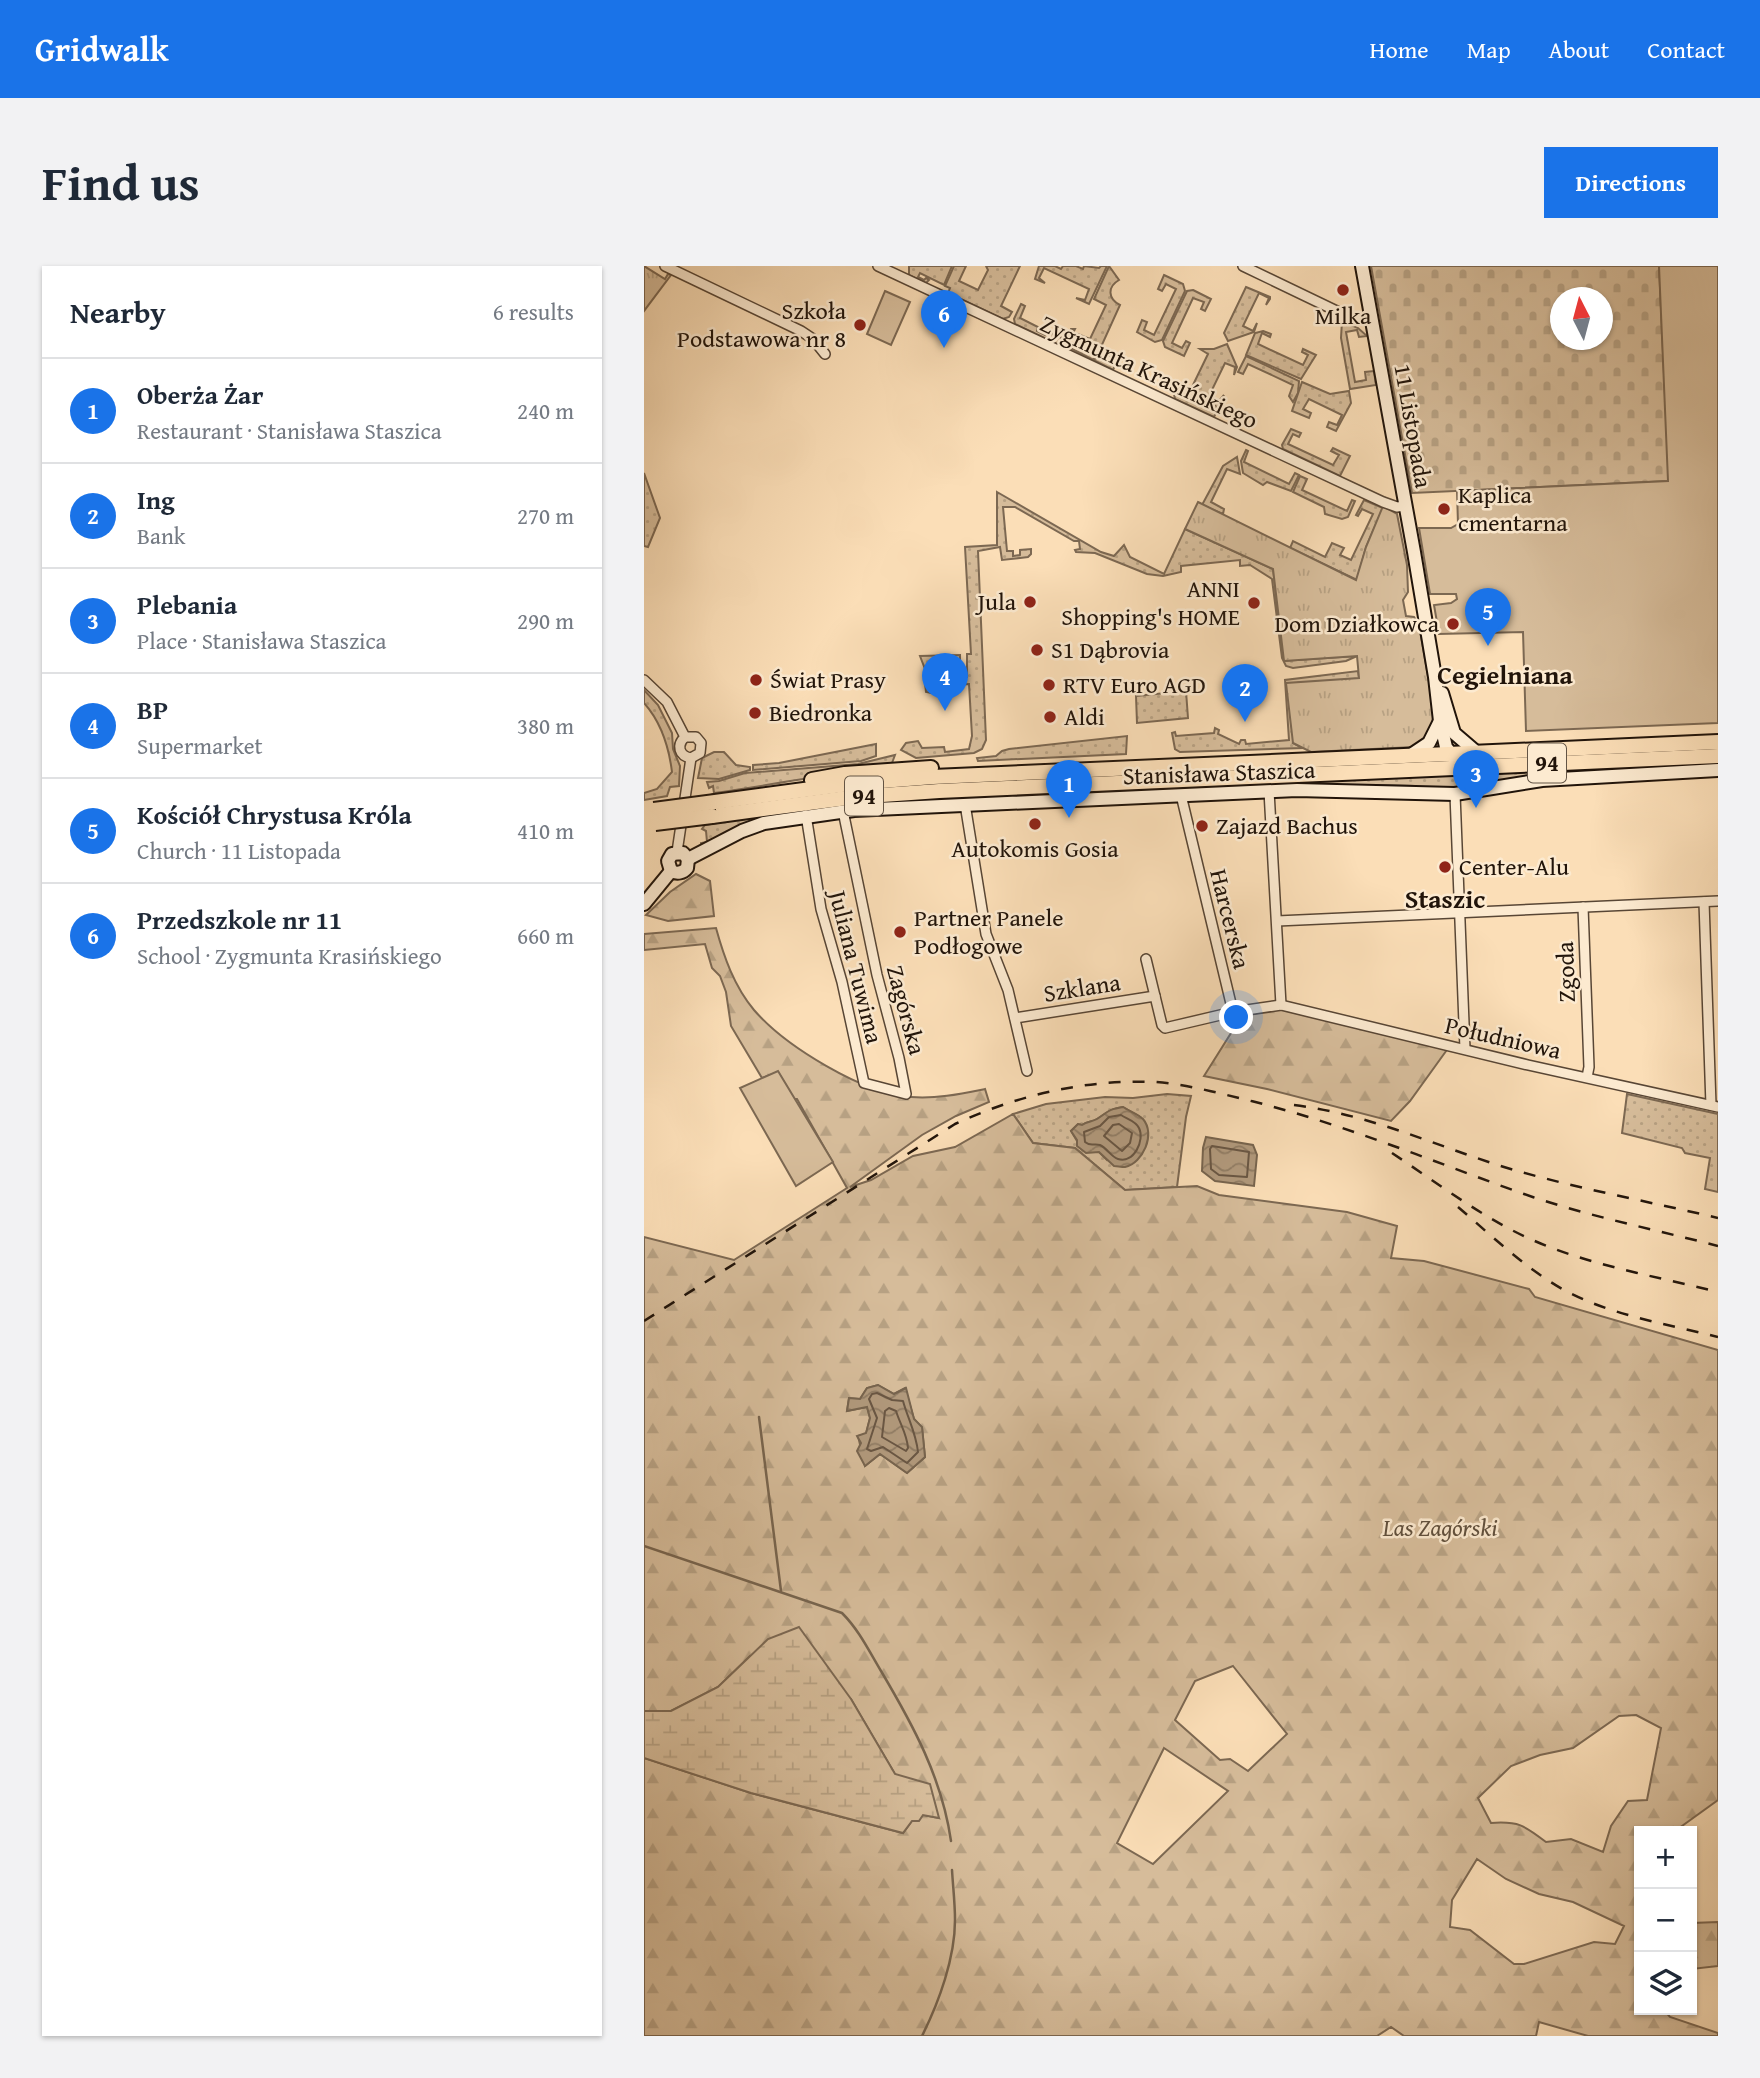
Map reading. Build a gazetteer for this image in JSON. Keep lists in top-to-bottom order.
{
  "streets": {
    "main road": ["94"],
    "street": [
      "Zygmunta Krasińskiego",
      "11 Listopada",
      "Stanisława Staszica",
      "Harcerska",
      "Juliana Tuwima",
      "Zgoda",
      "Szklana",
      "Zagórska",
      "Południowa"
    ]
  },
  "crossings": [
    ["Zygmunta Krasińskiego", "11 Listopada"],
    ["11 Listopada", "94"],
    ["Stanisława Staszica", "Harcerska"],
    ["Stanisława Staszica", "Juliana Tuwima"],
    ["Stanisława Staszica", "Zagórska"],
    ["Harcerska", "Szklana"],
    ["Juliana Tuwima", "Zagórska"],
    ["Zgoda", "Południowa"],
    ["Szklana", "Południowa"]
  ],
  "districts": ["Cegielniana", "Staszic"],
  "parks": ["Las Zagórski"],
  "places": [
    "Milka",
    "Szkoła Podstawowa nr 8",
    "Kaplica cmentarna",
    "Jula",
    "ANNI Shopping's HOME",
    "Dom Działkowca",
    "S1 Dąbrovia",
    "Świat Prasy",
    "RTV Euro AGD",
    "Biedronka",
    "Aldi",
    "Autokomis Gosia",
    "Zajazd Bachus",
    "Center-Alu",
    "Partner Panele Podłogowe"
  ],
  "north": "top",
  "page": {
    "header": "Gridwalk",
    "nav": [
      "Home",
      "Map",
      "About",
      "Contact"
    ],
    "title": "Find us",
    "buttons": "Directions",
    "heading": ["Nearby", "6 results"],
    "pins": [
      "6",
      "5",
      "4",
      "2",
      "3",
      "1"
    ],
    "list": [
      {
        "mark": "1",
        "name": "Oberża Żar",
        "note": "Restaurant · Stanisława Staszica",
        "value": "240 m"
      },
      {
        "mark": "2",
        "name": "Ing",
        "note": "Bank",
        "value": "270 m"
      },
      {
        "mark": "3",
        "name": "Plebania",
        "note": "Place · Stanisława Staszica",
        "value": "290 m"
      },
      {
        "mark": "4",
        "name": "BP",
        "note": "Supermarket",
        "value": "380 m"
      },
      {
        "mark": "5",
        "name": "Kościół Chrystusa Króla",
        "note": "Church · 11 Listopada",
        "value": "410 m"
      },
      {
        "mark": "6",
        "name": "Przedszkole nr 11",
        "note": "School · Zygmunta Krasińskiego",
        "value": "660 m"
      }
    ],
    "map_buttons": ["+", "−"]
  }
}
